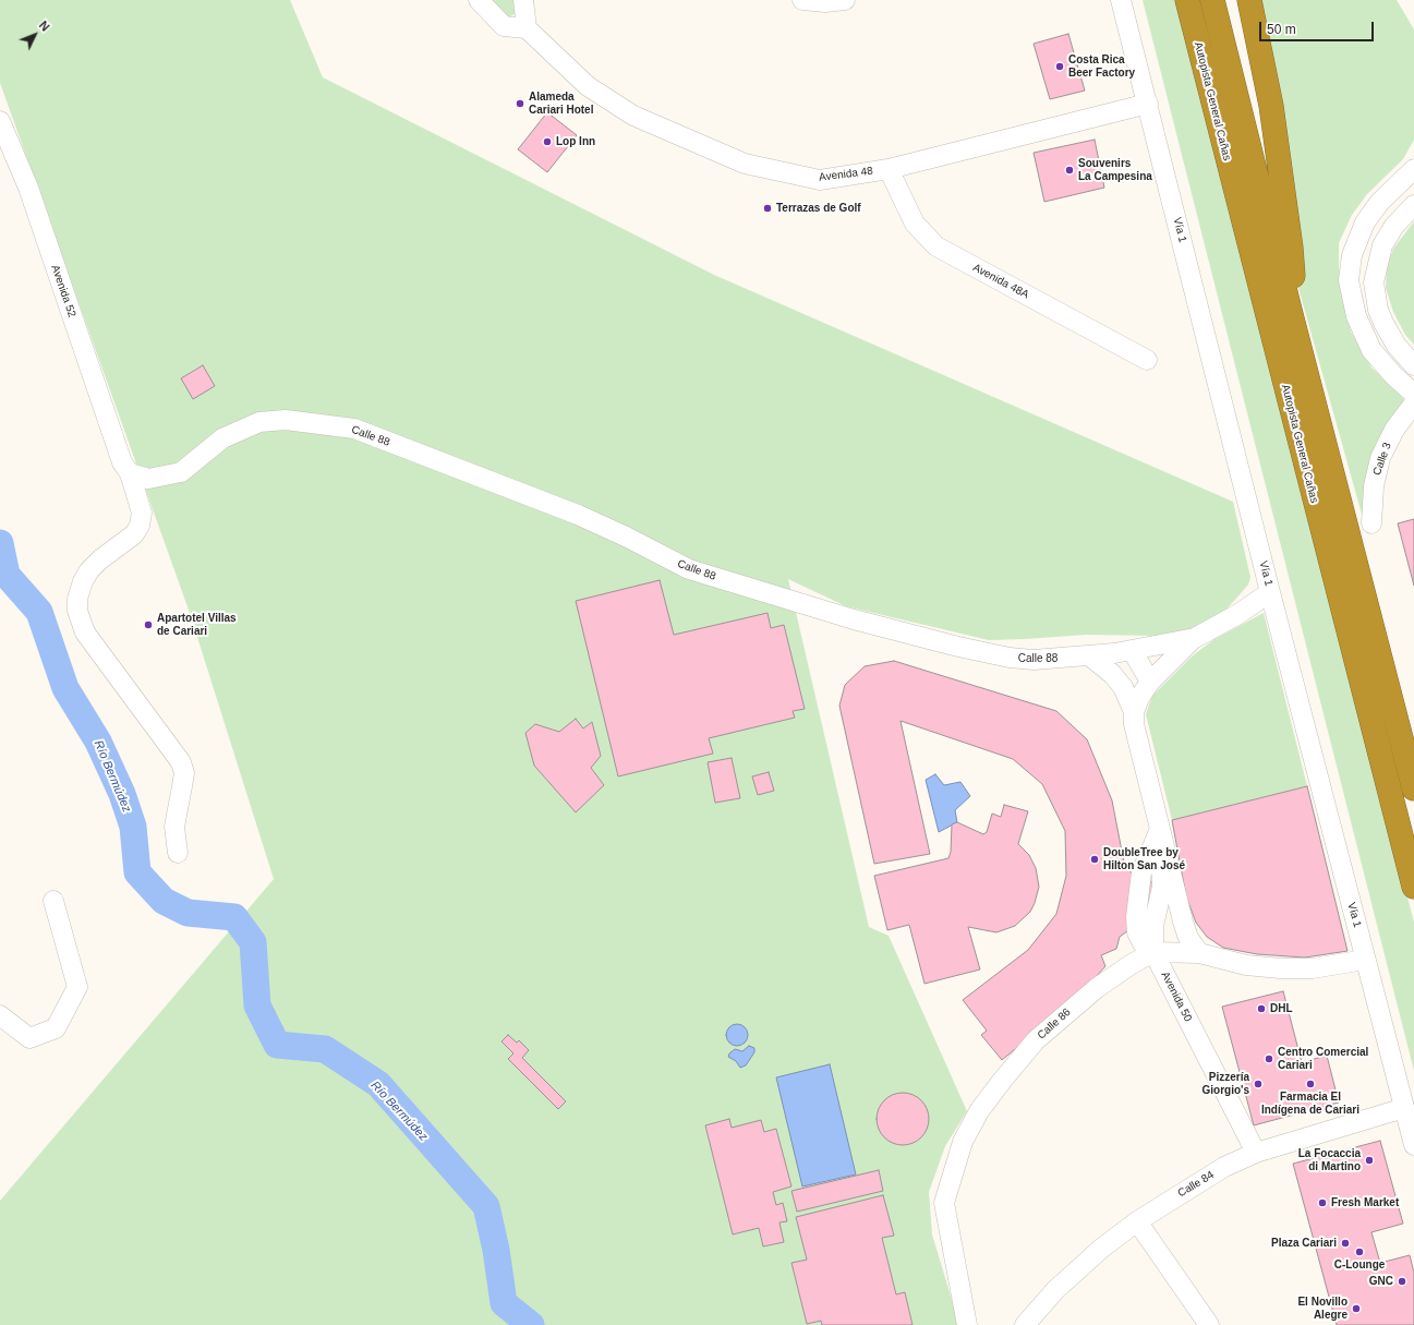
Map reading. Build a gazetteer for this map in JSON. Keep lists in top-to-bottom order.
{
  "streets": {
    "highway": ["Autopista General Cañas"],
    "street": [
      "Avenida 48",
      "Vía 1",
      "Avenida 48A",
      "Avenida 52",
      "Calle 88",
      "Calle 3",
      "Avenida 50",
      "Calle 86",
      "Calle 84"
    ]
  },
  "crossings": [
    ["Avenida 48", "Vía 1"],
    ["Avenida 48", "Avenida 48A"],
    ["Vía 1", "Calle 88"],
    ["Vía 1", "Calle 84"],
    ["Avenida 52", "Calle 88"],
    ["Calle 88", "Avenida 50"],
    ["Avenida 50", "Calle 86"],
    ["Avenida 50", "Calle 84"]
  ],
  "water": ["Río Bermúdez"],
  "places": [
    "Costa Rica Beer Factory",
    "Alameda Cariari Hotel",
    "Lop Inn",
    "Souvenirs La Campesina",
    "Terrazas de Golf",
    "Apartotel Villas de Cariari",
    "DoubleTree by Hilton San José",
    "DHL",
    "Centro Comercial Cariari",
    "Pizzería Giorgio's",
    "Farmacia El Indígena de Cariari",
    "La Focaccia di Martino",
    "Fresh Market",
    "Plaza Cariari",
    "C-Lounge",
    "GNC",
    "El Novillo Alegre"
  ],
  "scale_bar": "50 m",
  "north": "top right"
}
